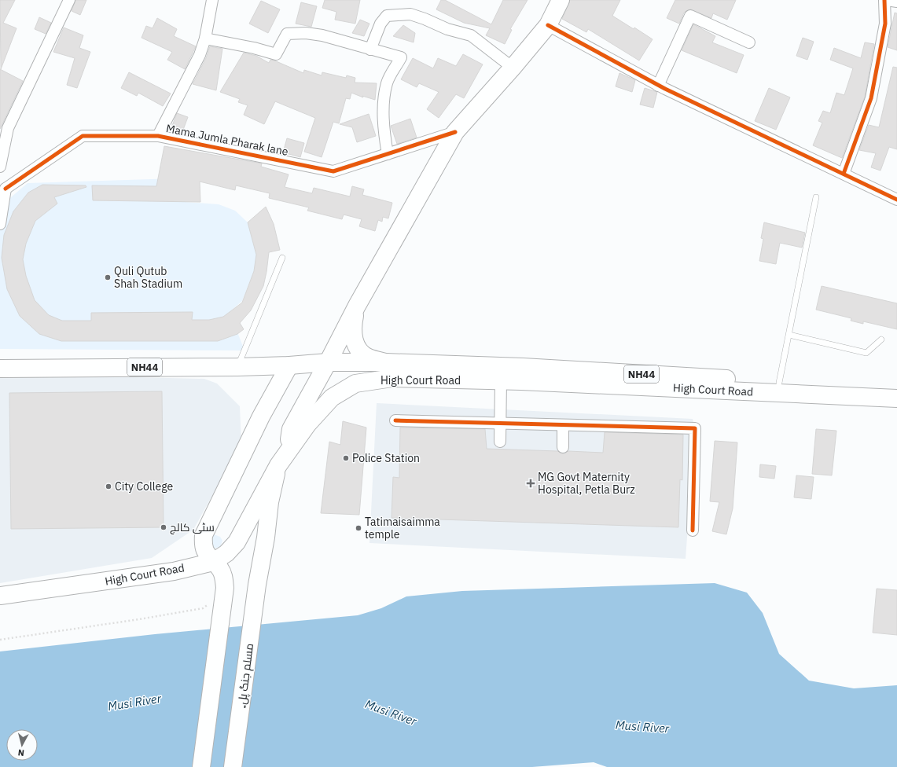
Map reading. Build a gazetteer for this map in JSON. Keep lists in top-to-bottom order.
{
  "streets": {
    "main road": ["NH44", "High Court Road", "مسلم جنگ پل۔"],
    "street": ["Mama Jumla Pharak lane"]
  },
  "crossings": [
    ["Mama Jumla Pharak lane", "مسلم جنگ پل۔"],
    ["High Court Road", "مسلم جنگ پل۔"]
  ],
  "water": ["Musi River"],
  "places": {
    "other": [
      "Quli Qutub Shah Stadium",
      "Police Station",
      "City College",
      "سٹی کالج",
      "Tatimaisaimma temple"
    ],
    "health": ["MG Govt Maternity Hospital, Petla Burz"]
  },
  "north": "bottom"
}
